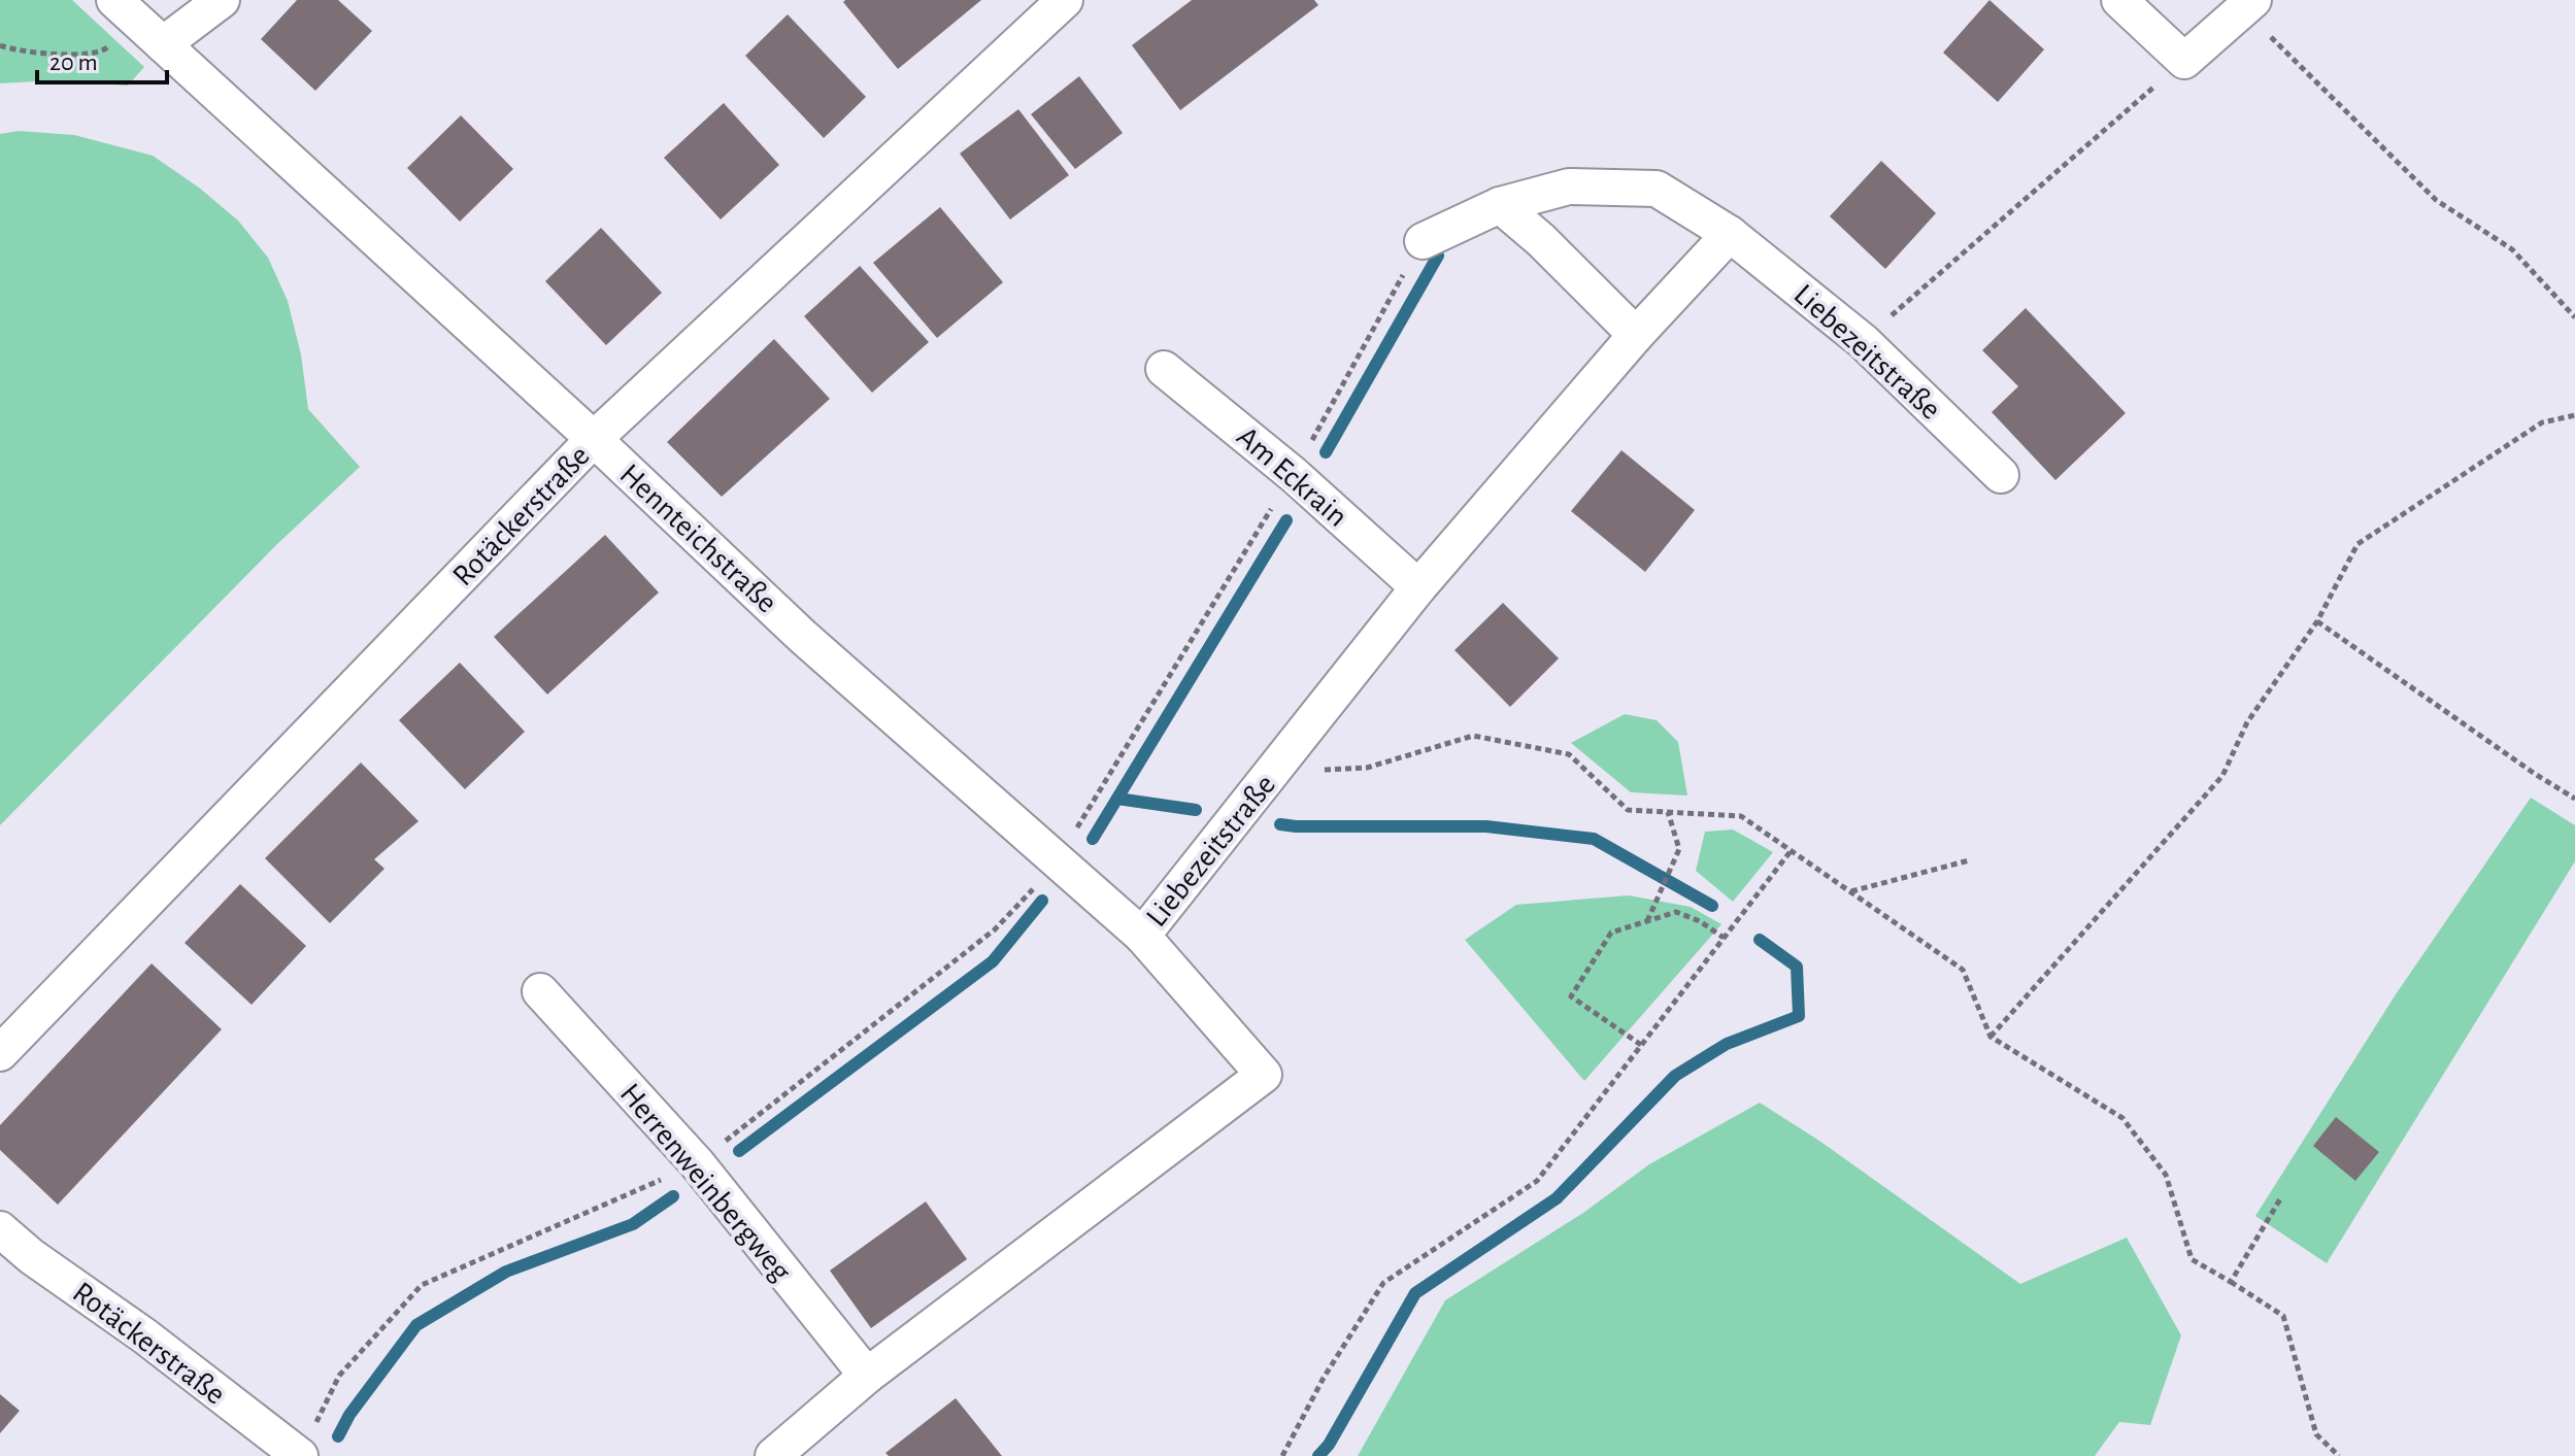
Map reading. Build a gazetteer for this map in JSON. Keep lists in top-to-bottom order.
{
  "streets": {
    "street": [
      "Liebezeitstraße",
      "Am Eckrain",
      "Rotäckerstraße",
      "Hennteichstraße",
      "Herrenweinbergweg"
    ]
  },
  "crossings": [
    ["Liebezeitstraße", "Am Eckrain"],
    ["Liebezeitstraße", "Hennteichstraße"],
    ["Liebezeitstraße", "Herrenweinbergweg"],
    ["Rotäckerstraße", "Hennteichstraße"]
  ],
  "scale_bar": "20 m"
}
